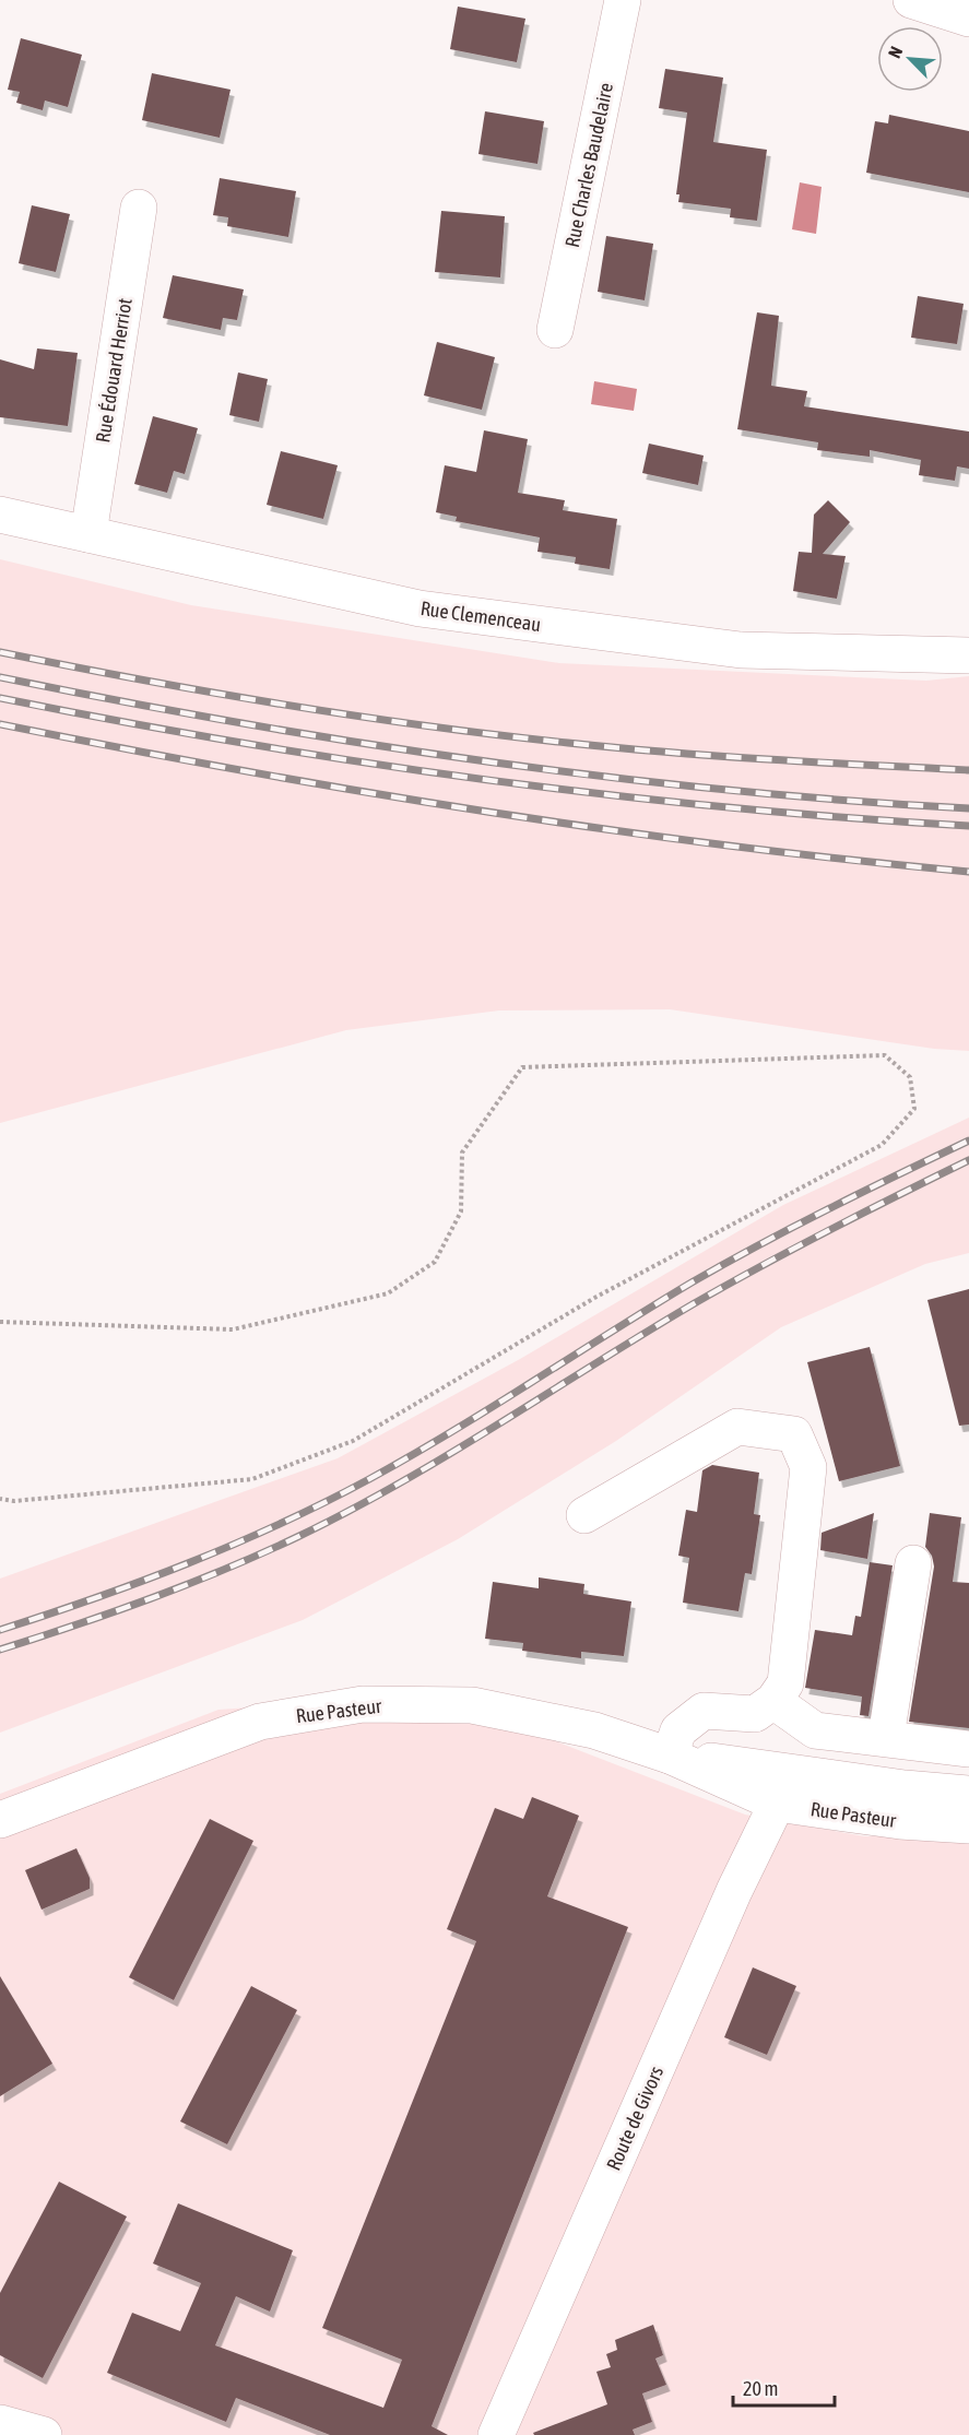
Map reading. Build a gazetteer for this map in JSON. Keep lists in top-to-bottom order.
{
  "streets": {
    "street": [
      "Rue Charles Baudelaire",
      "Rue Édouard Herriot",
      "Rue Clemenceau",
      "Rue Pasteur",
      "Route de Givors"
    ]
  },
  "crossings": [
    ["Rue Édouard Herriot", "Rue Clemenceau"],
    ["Rue Pasteur", "Route de Givors"]
  ],
  "scale_bar": "20 m",
  "north": "top left"
}
